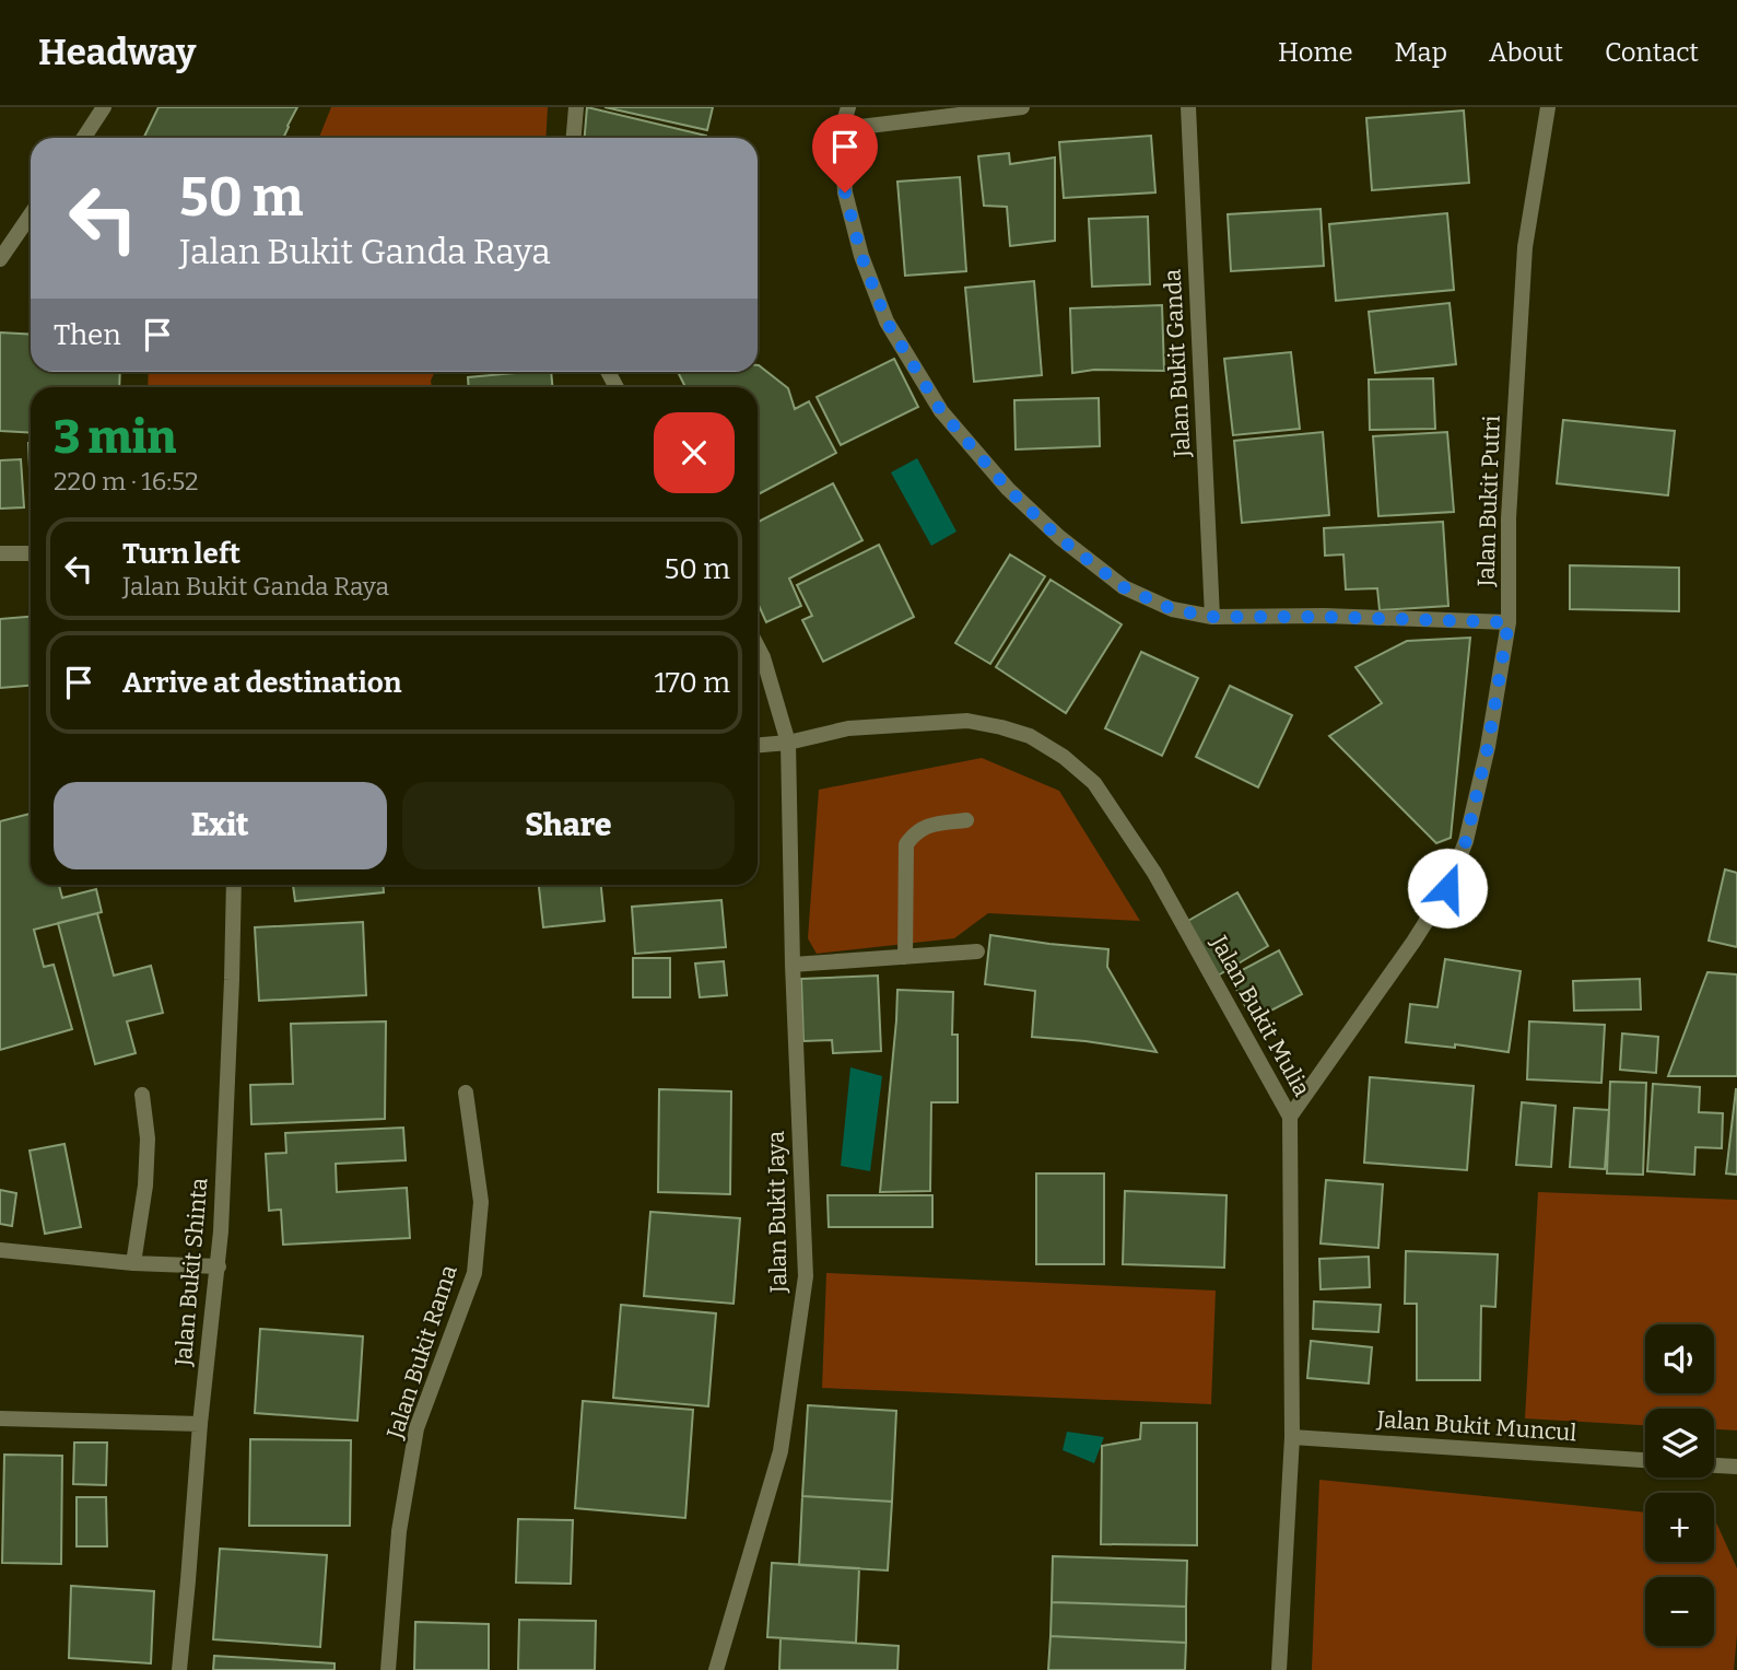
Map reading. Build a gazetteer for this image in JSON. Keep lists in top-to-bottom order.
{
  "streets": {
    "street": [
      "Jalan Bukit Ganda",
      "Jalan Bukit Putri",
      "Jalan Bukit Mulia",
      "Jalan Bukit Jaya",
      "Jalan Bukit Shinta",
      "Jalan Bukit Rama",
      "Jalan Bukit Muncul"
    ]
  },
  "crossings": [
    ["Jalan Bukit Putri", "Jalan Bukit Mulia"],
    ["Jalan Bukit Mulia", "Jalan Bukit Jaya"],
    ["Jalan Bukit Mulia", "Jalan Bukit Muncul"]
  ],
  "page": {
    "header": "Headway",
    "nav": [
      "Home",
      "Map",
      "About",
      "Contact"
    ],
    "turn": ["50 m", "Jalan Bukit Ganda Raya"],
    "then": "Then",
    "heading": ["3 min", "220 m · 16:52"],
    "list": [
      {
        "name": "Turn left",
        "note": "Jalan Bukit Ganda Raya",
        "value": "50 m"
      },
      {
        "name": "Arrive at destination",
        "value": "170 m"
      }
    ],
    "buttons": ["Exit", "Share"],
    "map_buttons": ["+", "−"]
  }
}
